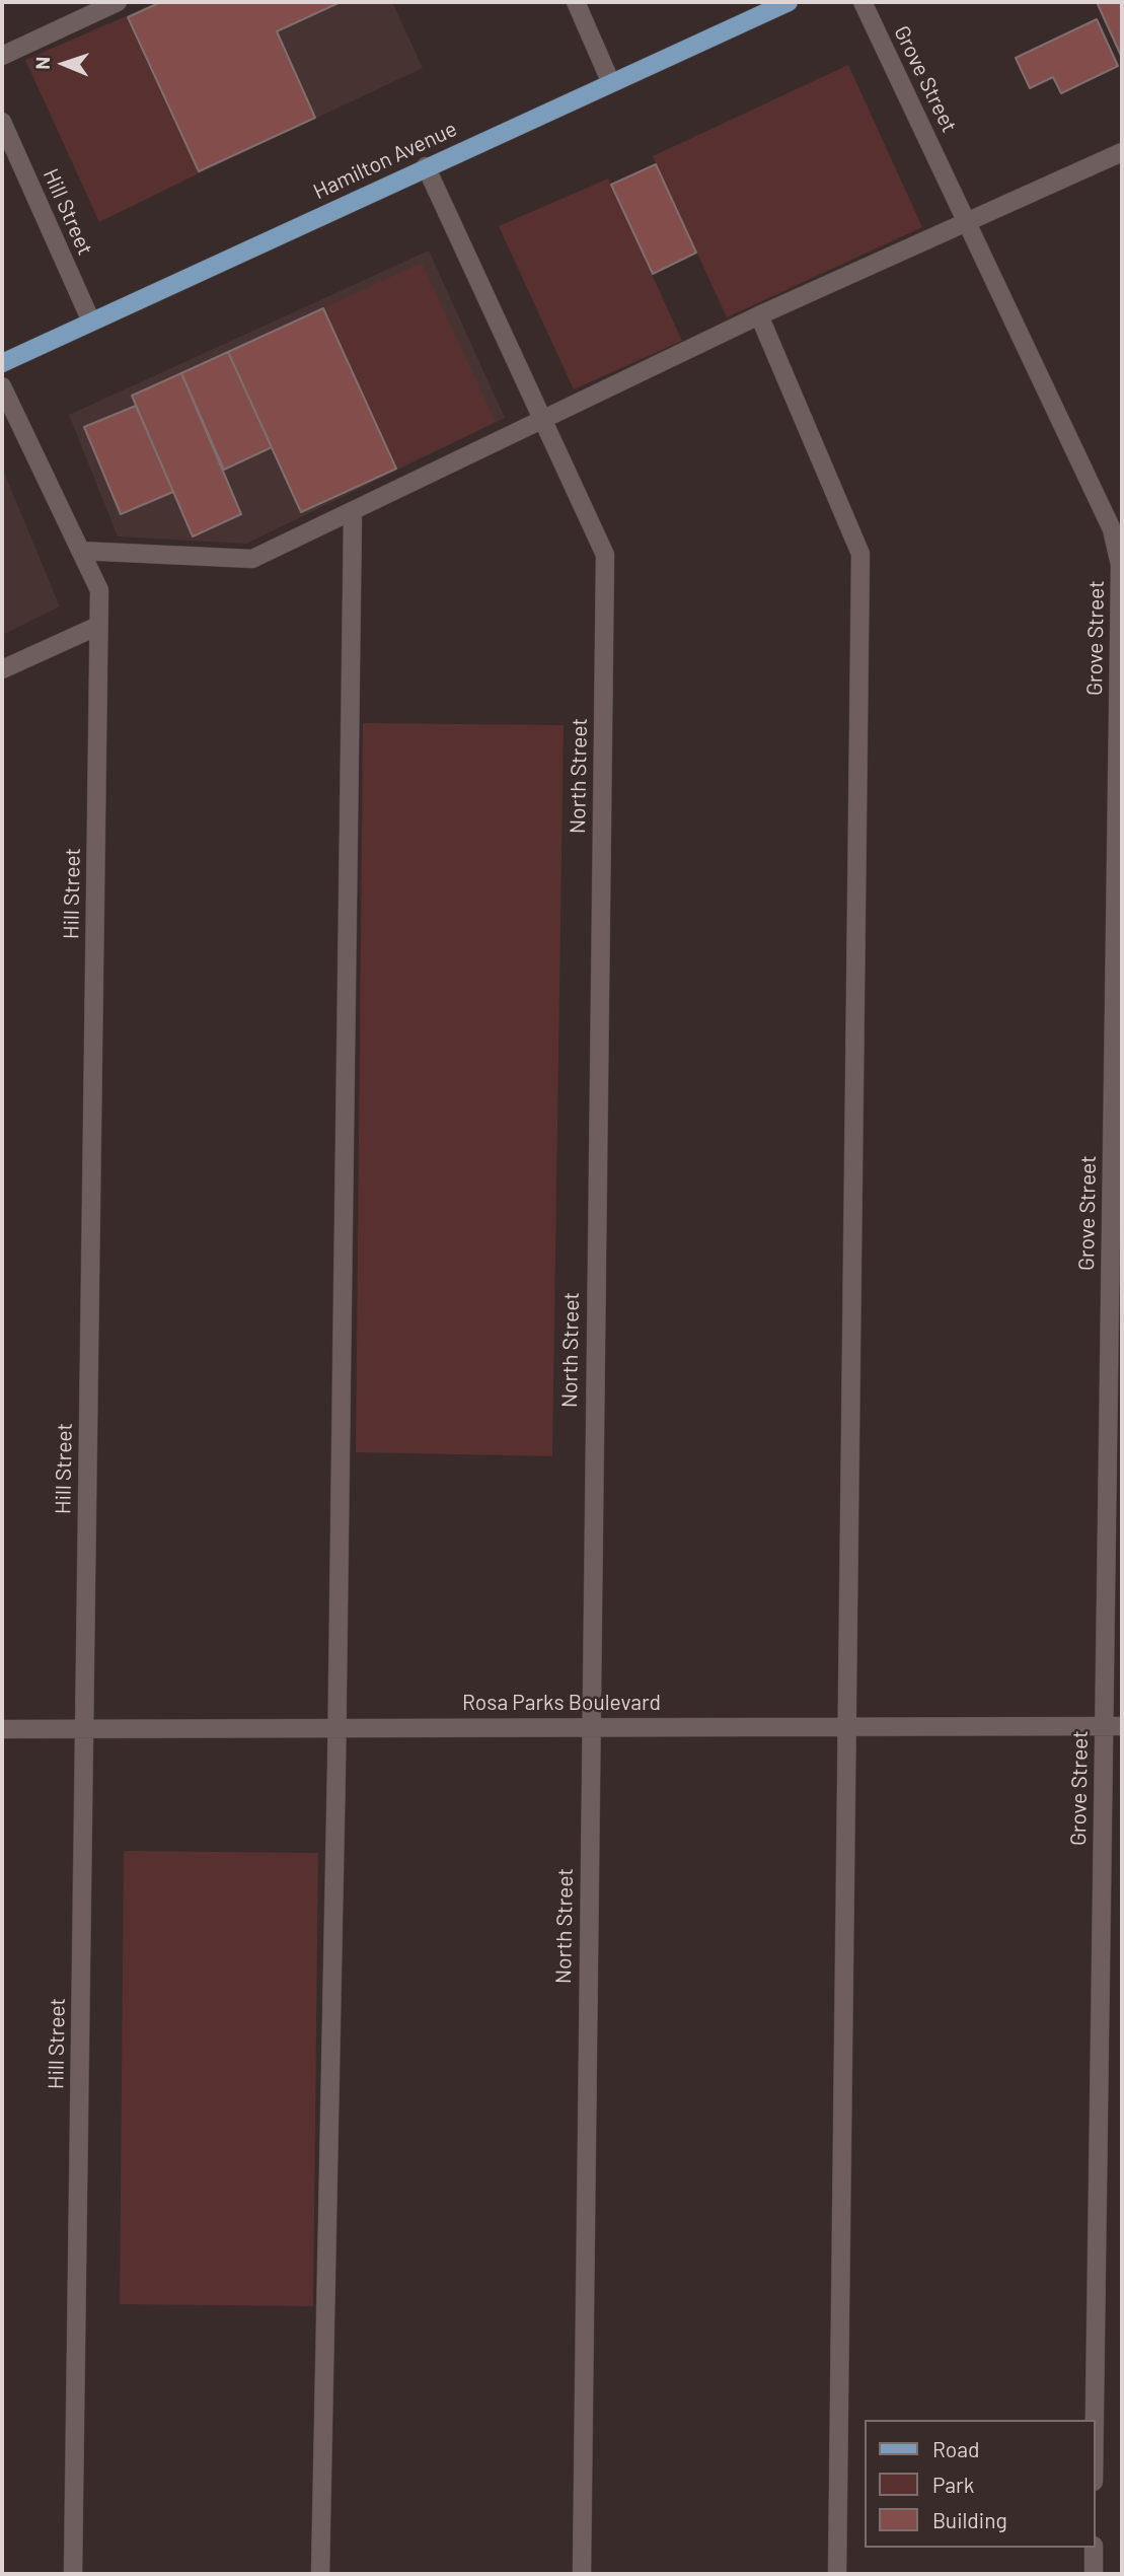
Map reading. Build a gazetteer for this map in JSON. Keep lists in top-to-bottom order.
{
  "streets": {
    "main road": ["Hamilton Avenue"],
    "street": [
      "Grove Street",
      "Hill Street",
      "North Street",
      "Rosa Parks Boulevard"
    ]
  },
  "crossings": [
    ["Grove Street", "Rosa Parks Boulevard"],
    ["Hamilton Avenue", "Hill Street"],
    ["Hamilton Avenue", "North Street"],
    ["Hill Street", "Rosa Parks Boulevard"],
    ["North Street", "Rosa Parks Boulevard"]
  ],
  "legend": ["Road", "Park", "Building"],
  "north": "left"
}
